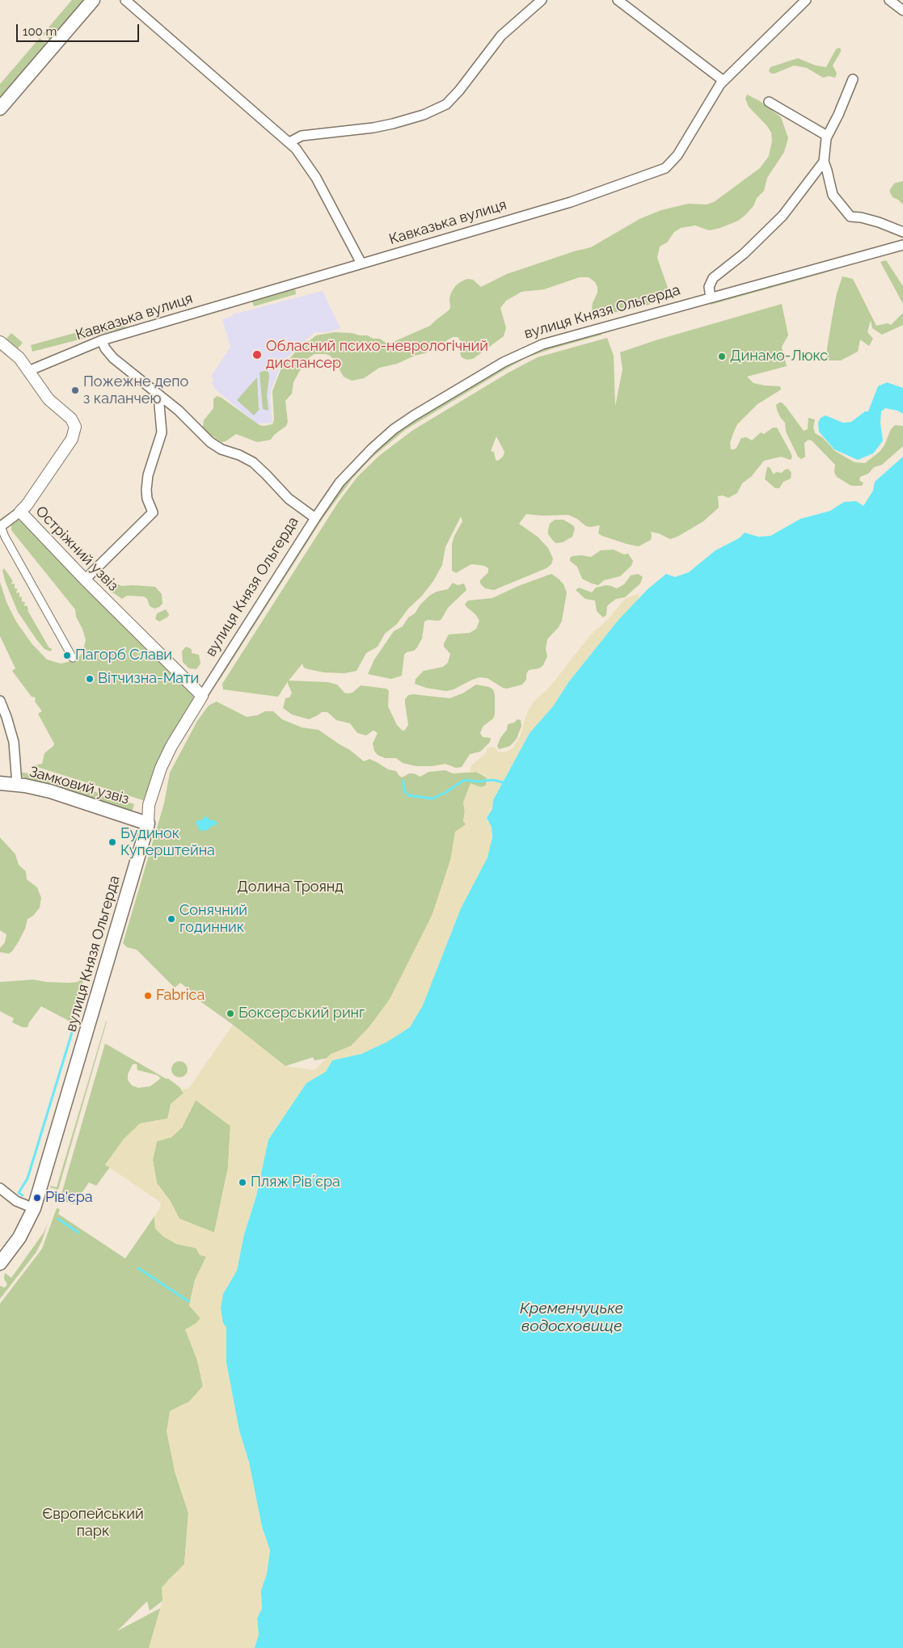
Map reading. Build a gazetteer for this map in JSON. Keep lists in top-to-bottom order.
{
  "streets": {
    "main road": ["вулиця Князя Ольгерда", "Замковий узвіз"],
    "street": ["Кавказька вулиця", "Остріжний узвіз"]
  },
  "crossings": [
    ["Кавказька вулиця", "Остріжний узвіз"],
    ["вулиця Князя Ольгерда", "Остріжний узвіз"],
    ["вулиця Князя Ольгерда", "Замковий узвіз"]
  ],
  "water": ["Кременчуцьке водосховище"],
  "parks": ["Долина Троянд", "Європейський парк"],
  "places": [
    "Обласний психо-неврологічний диспансер",
    "Динамо-Люкс",
    "Пожежне депо з каланчею",
    "Пагорб Слави",
    "Вітчизна-Мати",
    "Будинок Куперштейна",
    "Сонячний годинник",
    "Fabrica",
    "Боксерський ринг",
    "Пляж Рівʼєра",
    "Рів'єра"
  ],
  "scale_bar": "100 m"
}
